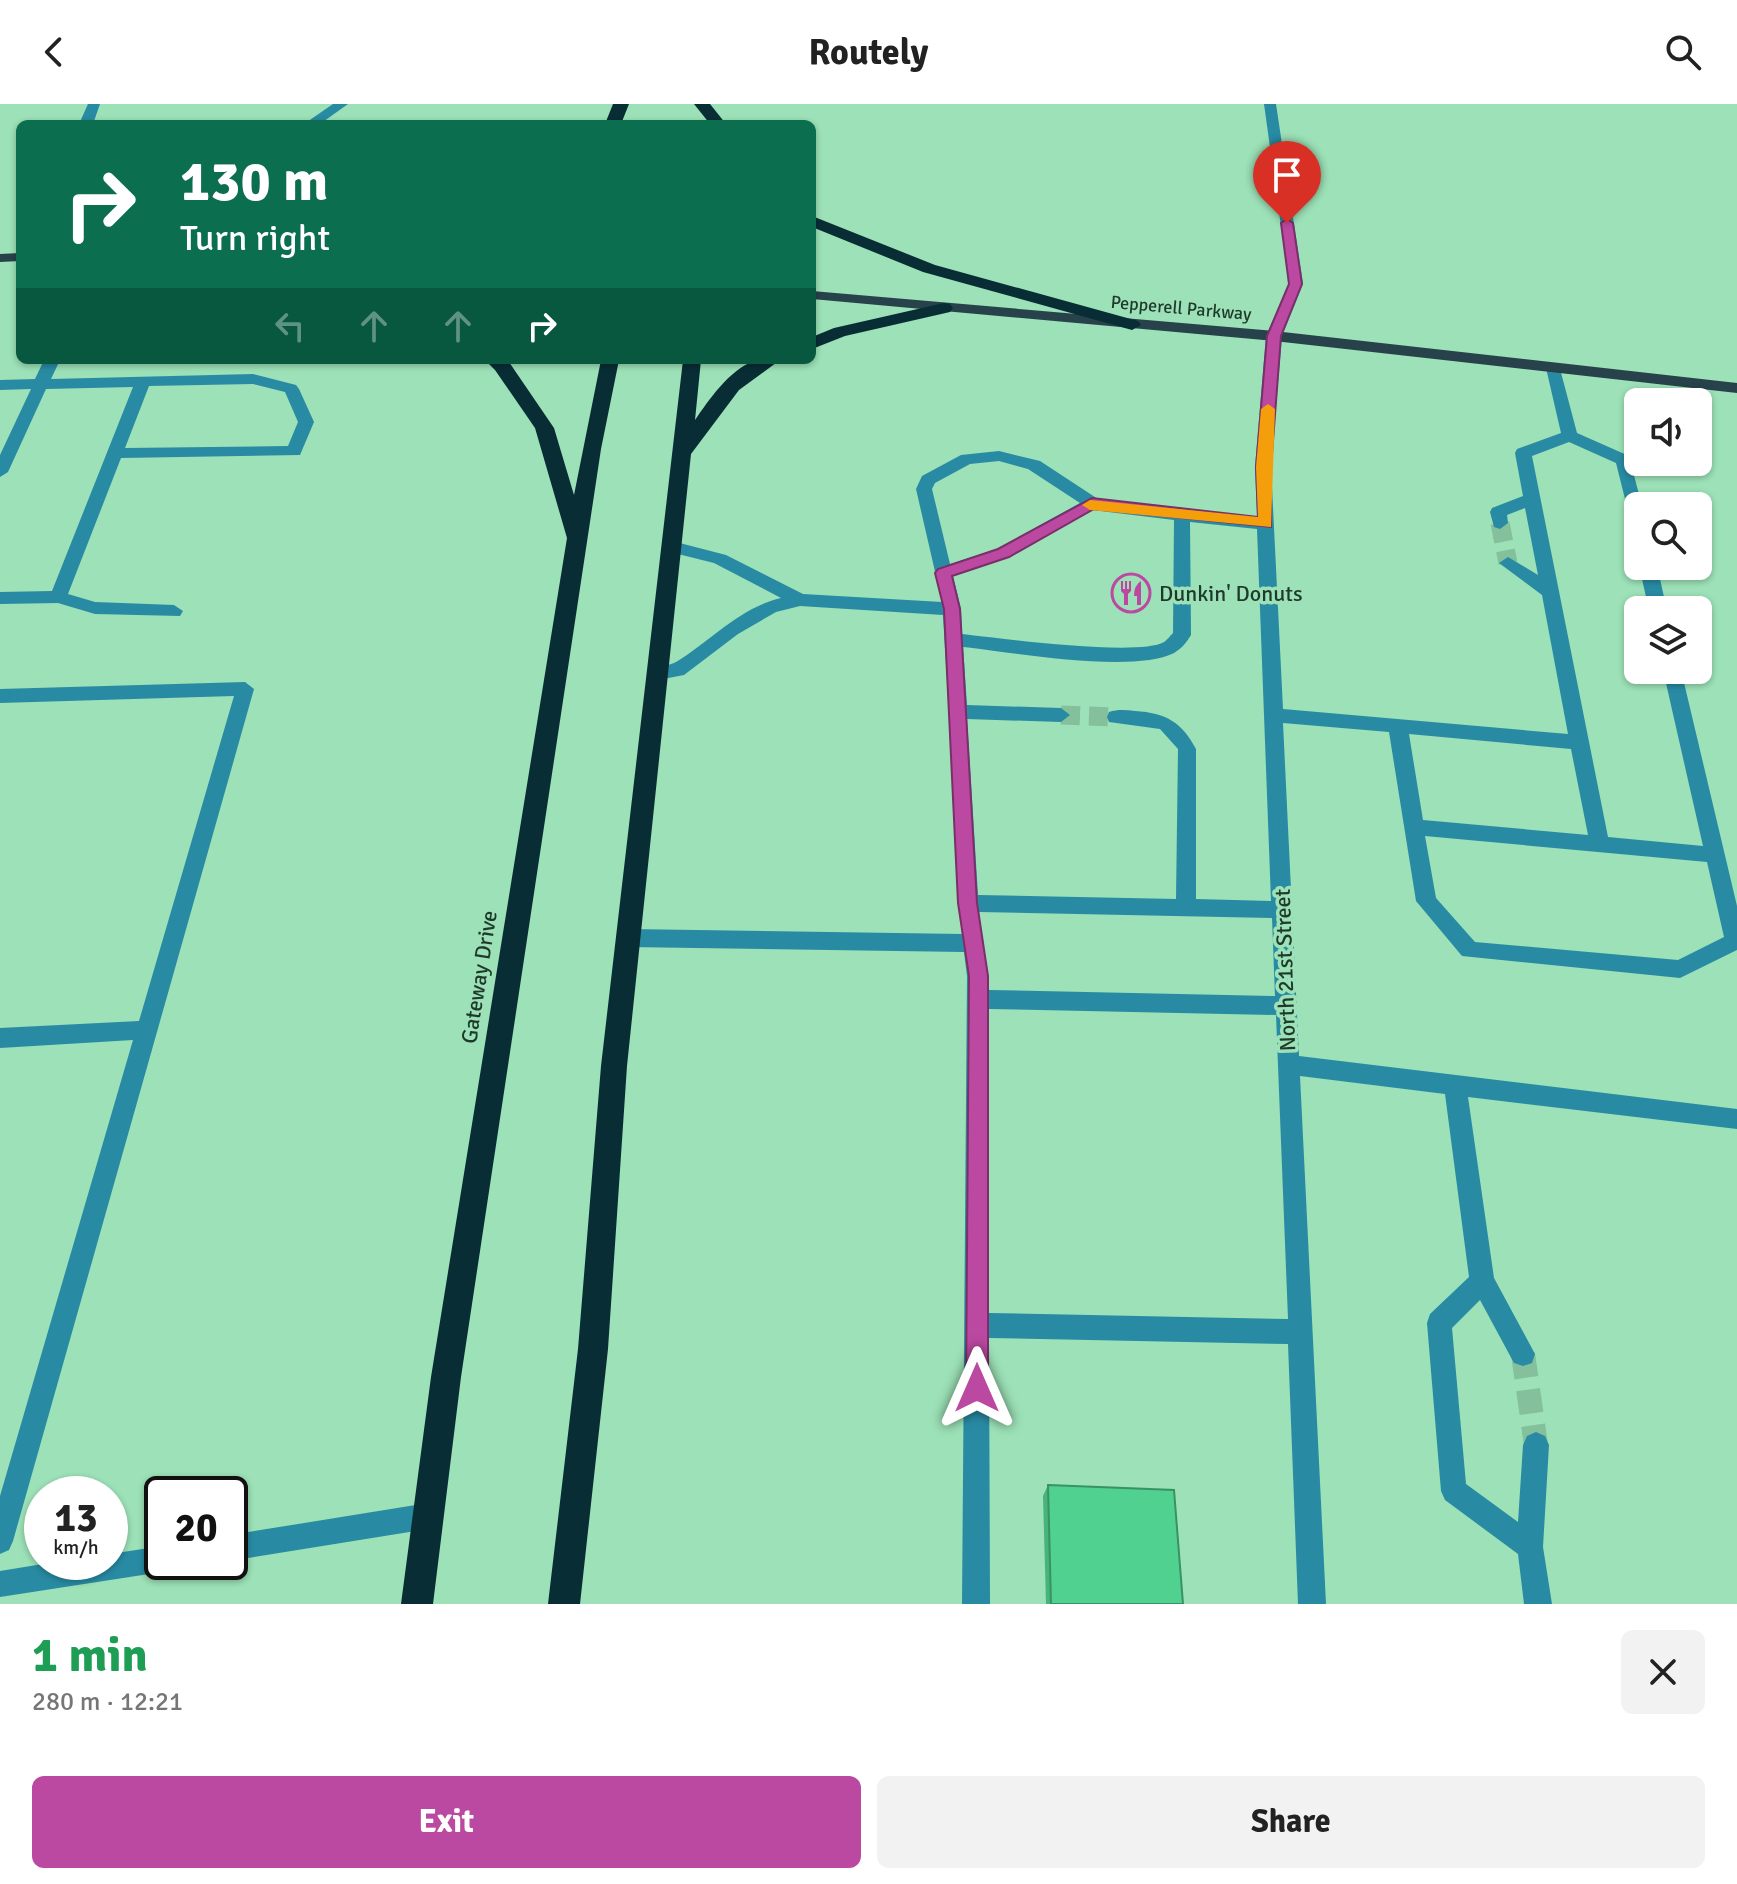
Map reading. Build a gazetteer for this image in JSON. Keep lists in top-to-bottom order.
{
  "streets": {
    "highway": ["Gateway Drive"],
    "main road": ["Pepperell Parkway"],
    "street": ["North 21st Street"]
  },
  "crossings": [
    ["Pepperell Parkway", "North 21st Street"]
  ],
  "places": {
    "restaurant": ["Dunkin' Donuts"]
  },
  "page": {
    "header": "Routely",
    "turn": ["130 m", "Turn right"],
    "speed": "13 km/h",
    "limit": "20",
    "heading": ["1 min", "280 m · 12:21"],
    "buttons": ["Exit", "Share"]
  }
}
